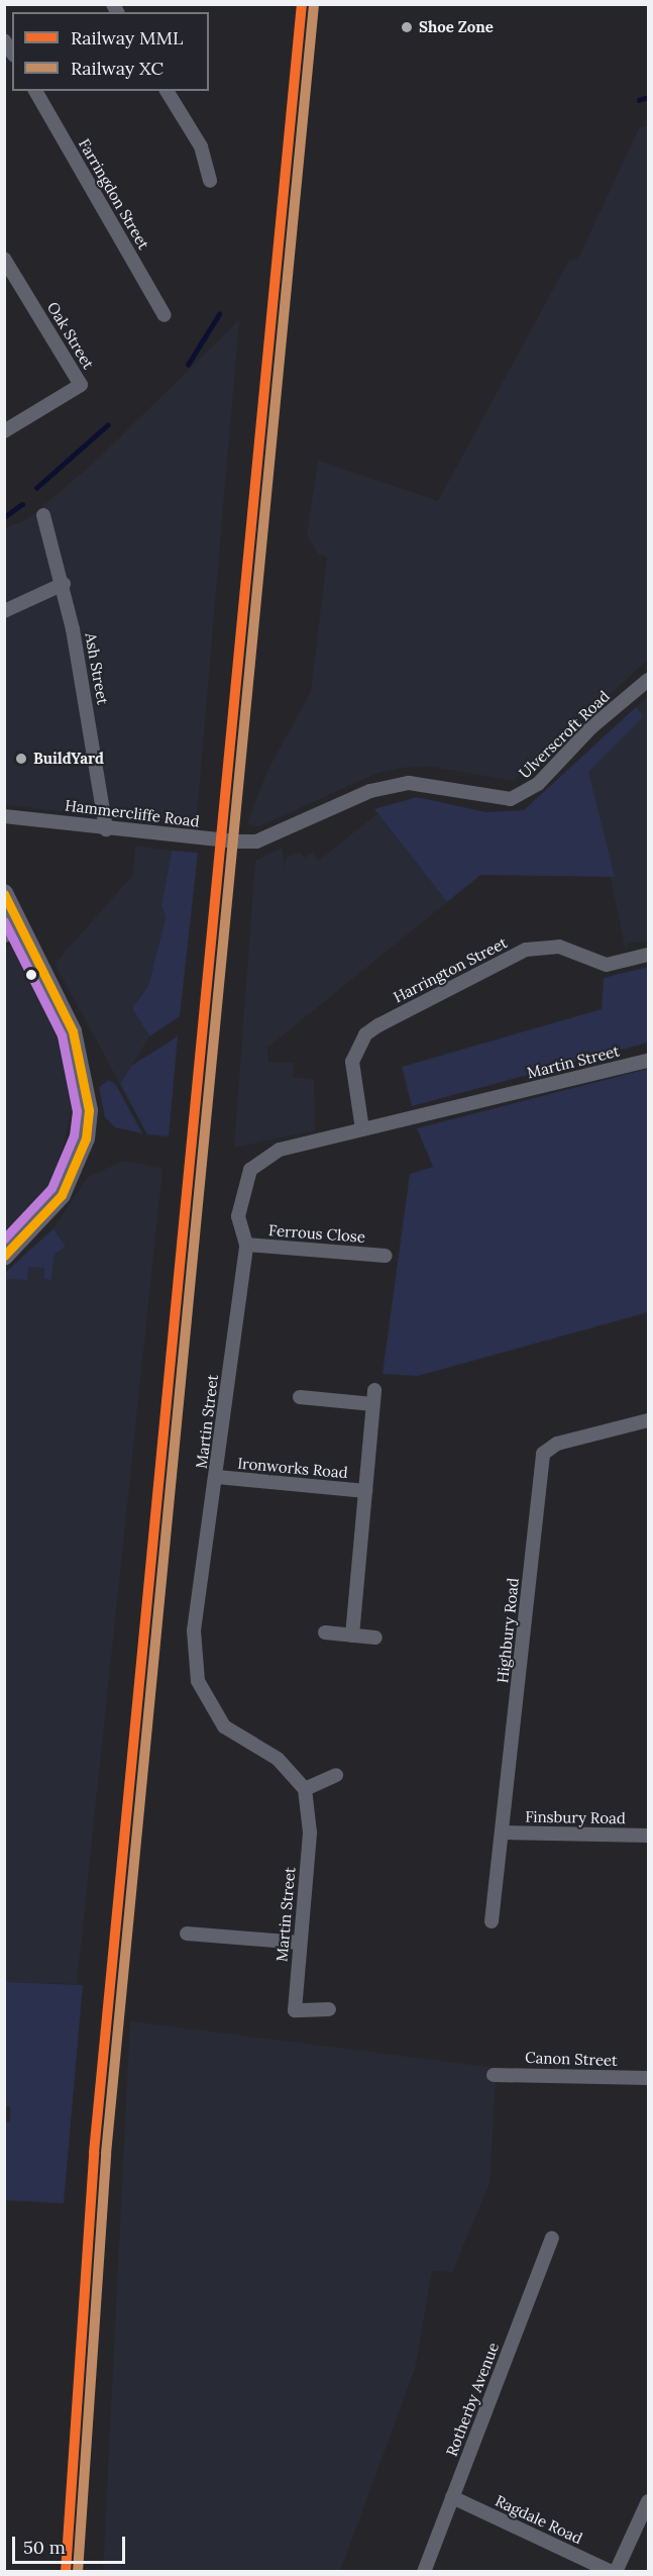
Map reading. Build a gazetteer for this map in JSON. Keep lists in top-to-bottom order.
{
  "streets": {
    "street": [
      "Farringdon Street",
      "Oak Street",
      "Ash Street",
      "Ulverscroft Road",
      "Hammercliffe Road",
      "Harrington Street",
      "Martin Street",
      "Ferrous Close",
      "Ironworks Road",
      "Highbury Road",
      "Finsbury Road",
      "Canon Street",
      "Rotherby Avenue",
      "Ragdale Road"
    ]
  },
  "crossings": [
    ["Ash Street", "Hammercliffe Road"],
    ["Ulverscroft Road", "Hammercliffe Road"],
    ["Harrington Street", "Martin Street"],
    ["Martin Street", "Ferrous Close"],
    ["Martin Street", "Ironworks Road"],
    ["Highbury Road", "Finsbury Road"],
    ["Rotherby Avenue", "Ragdale Road"]
  ],
  "places": ["Shoe Zone", "BuildYard"],
  "lines": ["rail line MML", "rail line XC"],
  "legend": ["Railway MML", "Railway XC"],
  "scale_bar": "50 m"
}
